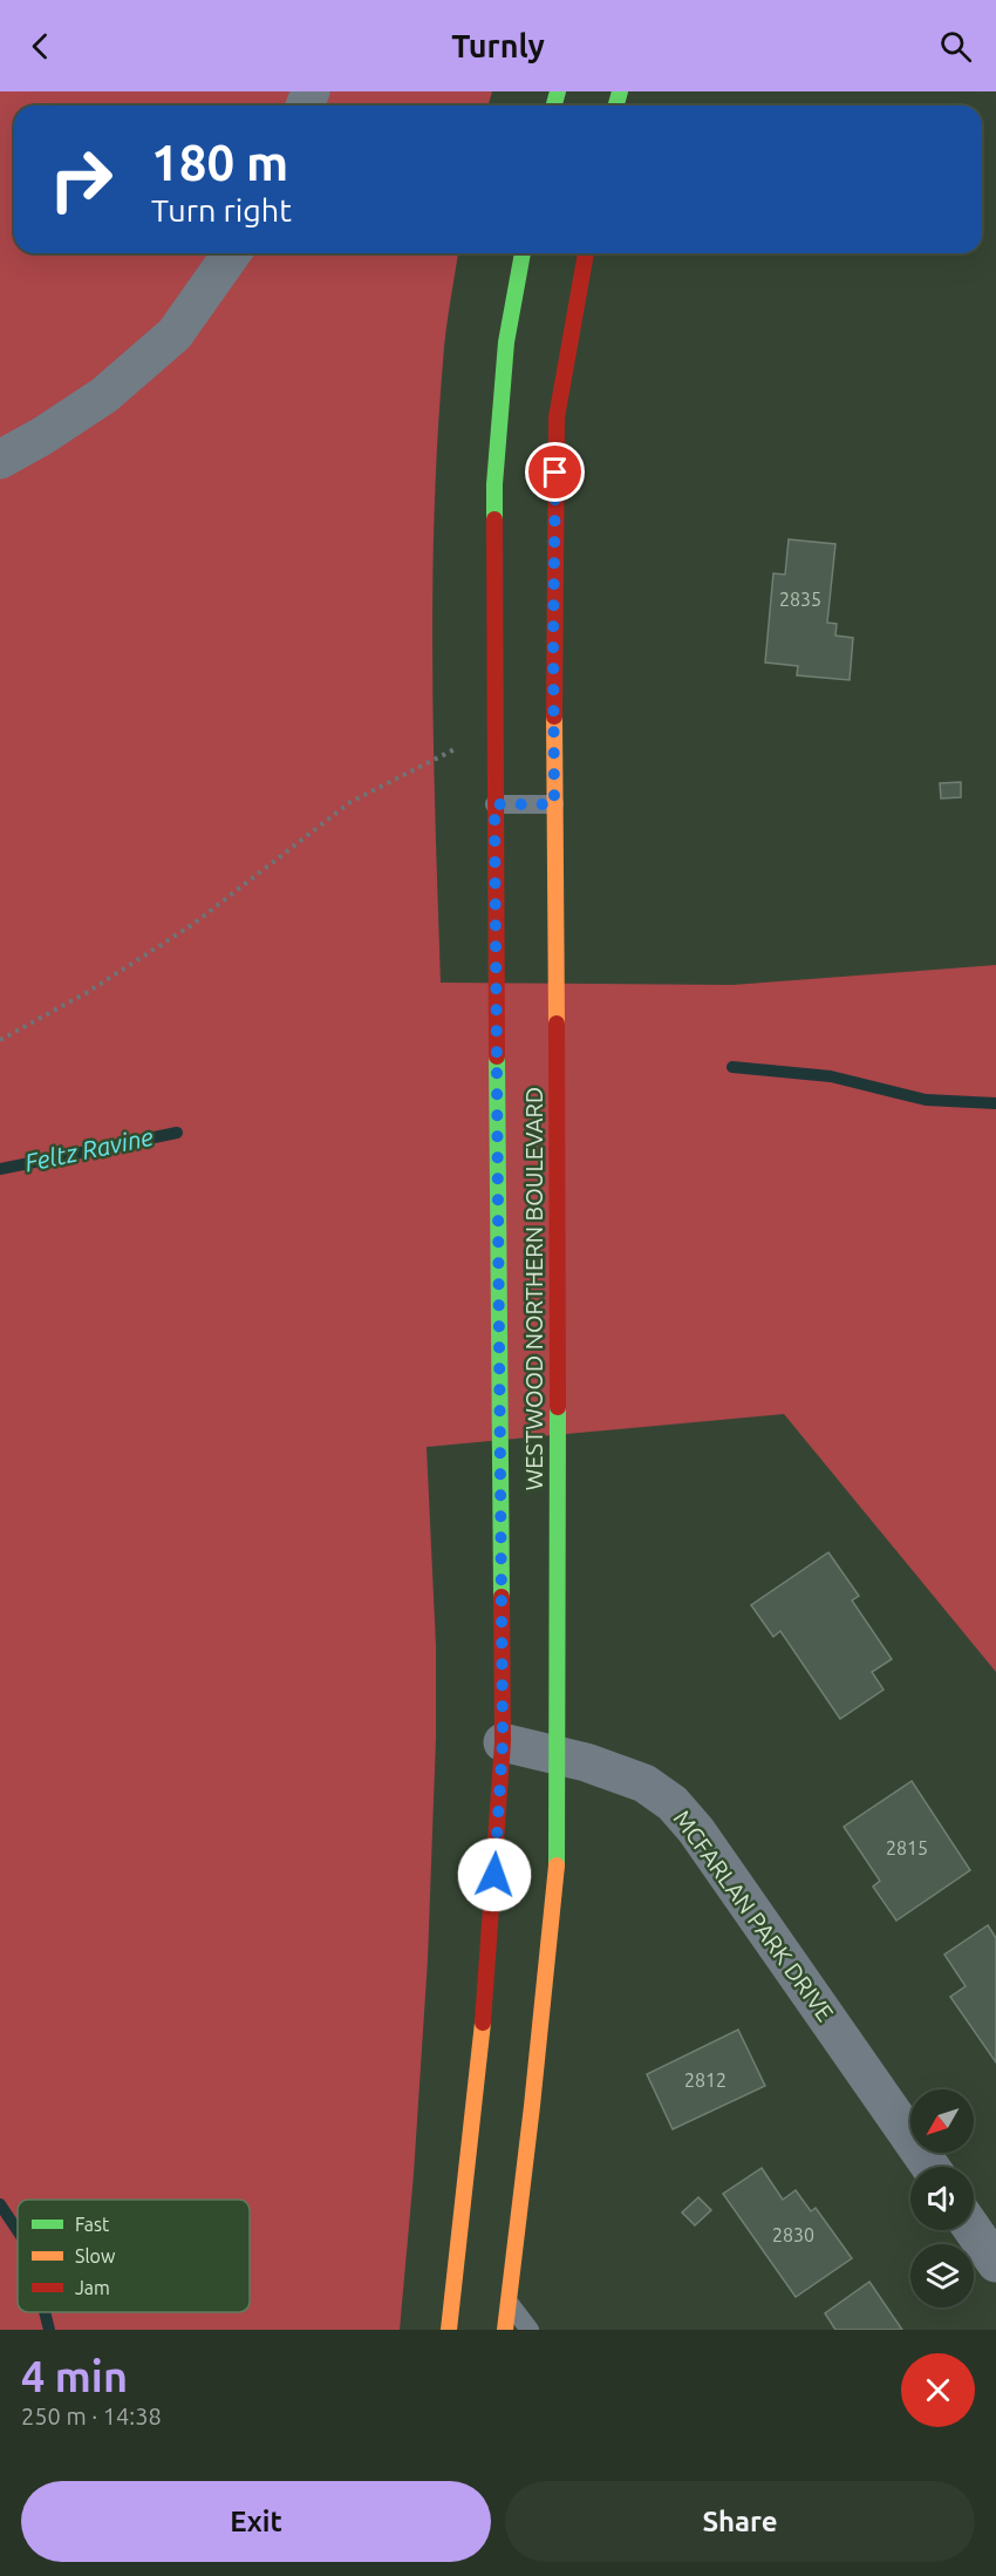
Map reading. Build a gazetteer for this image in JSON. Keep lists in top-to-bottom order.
{
  "streets": {
    "main road": ["WESTWOOD NORTHERN BOULEVARD"],
    "street": ["MCFARLAN PARK DRIVE"]
  },
  "crossings": [
    ["WESTWOOD NORTHERN BOULEVARD", "MCFARLAN PARK DRIVE"]
  ],
  "water": ["Feltz Ravine"],
  "house_numbers": [
    "2835",
    "2815",
    "2812",
    "2830"
  ],
  "legend": ["Fast", "Slow", "Jam"],
  "north": "bottom left",
  "page": {
    "header": "Turnly",
    "turn": ["180 m", "Turn right"],
    "heading": ["4 min", "250 m · 14:38"],
    "buttons": ["Exit", "Share"]
  }
}
